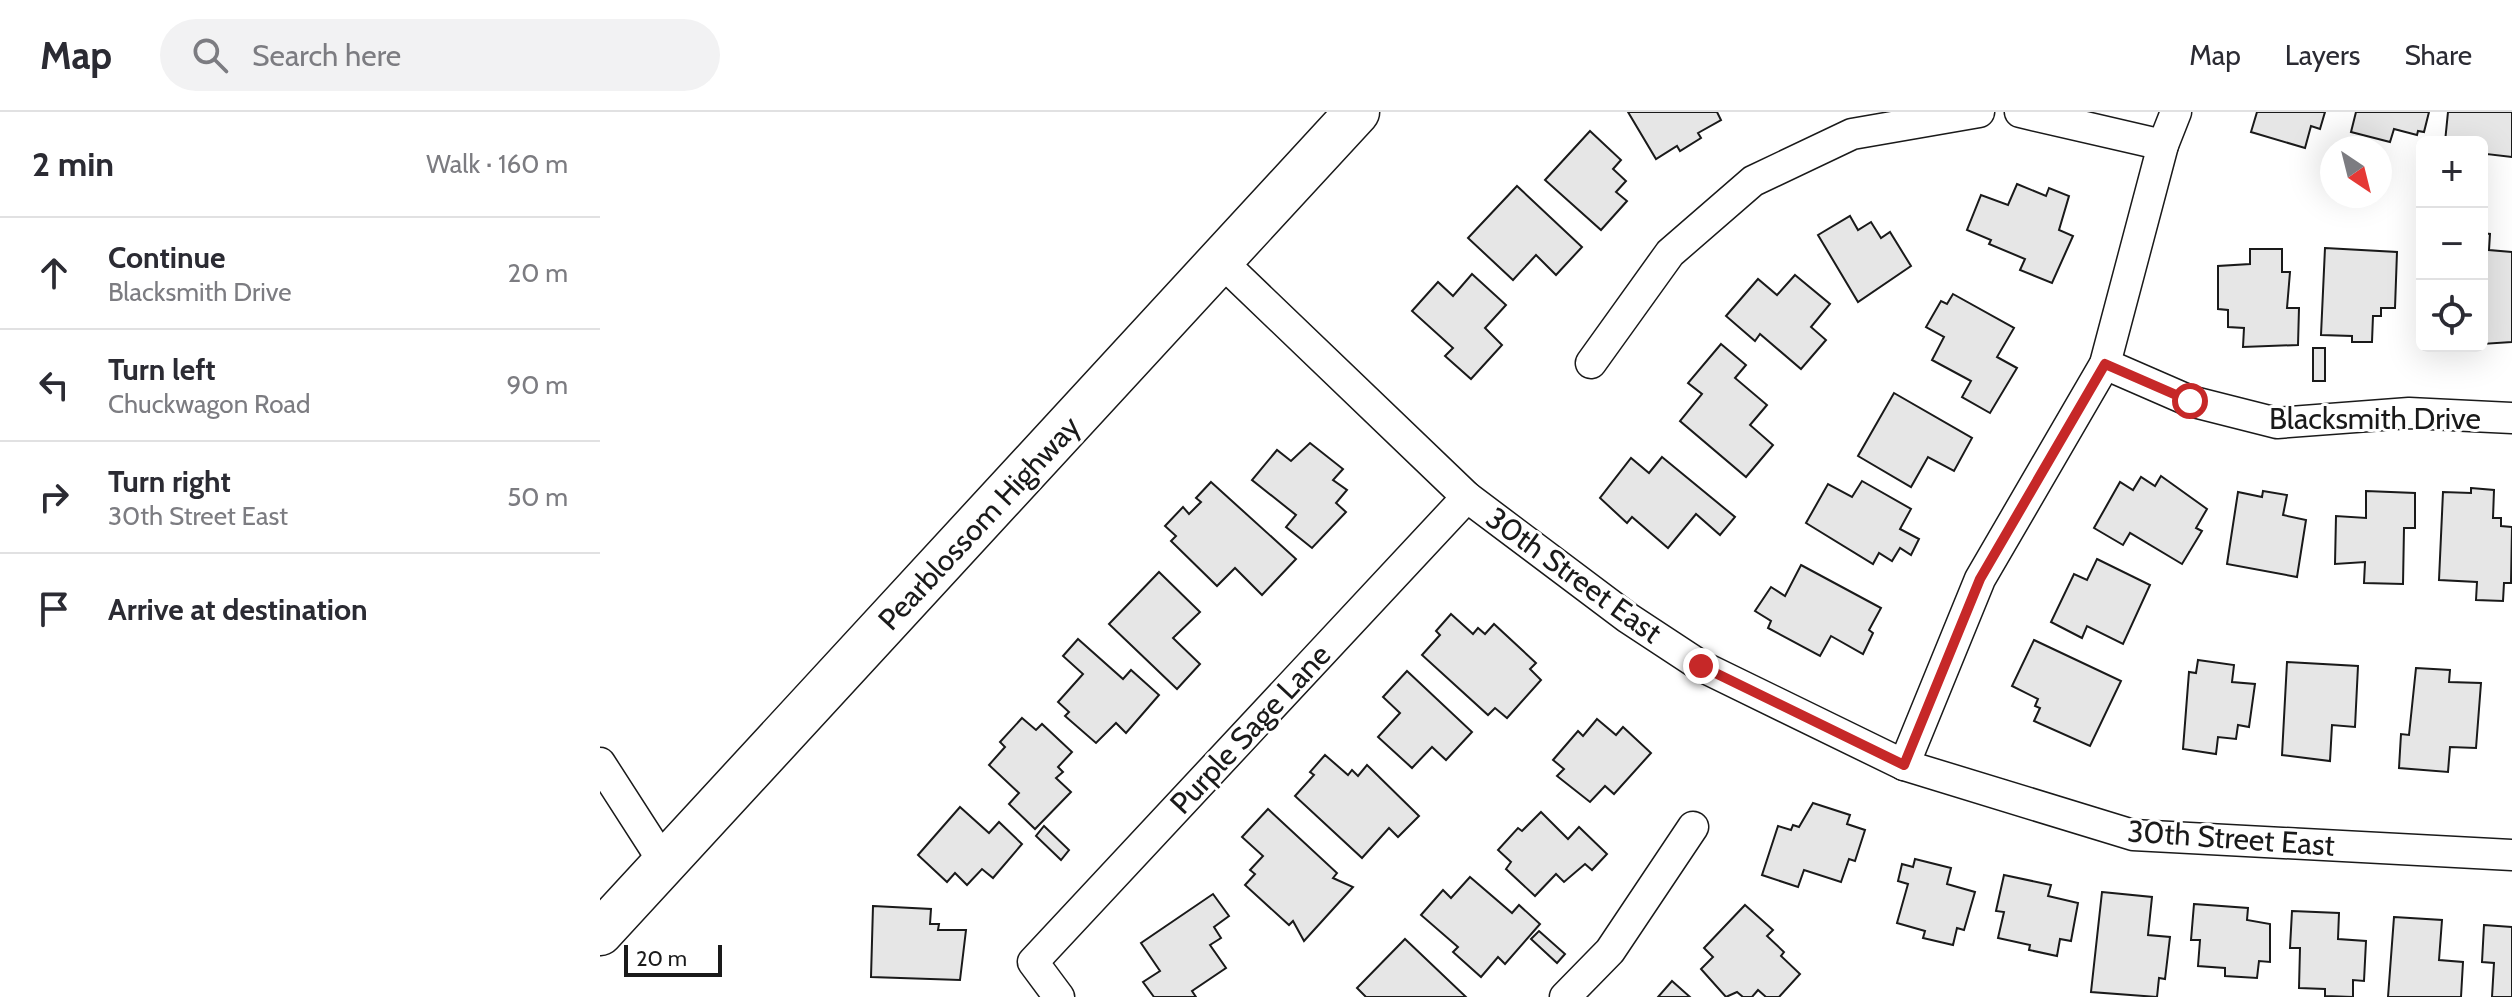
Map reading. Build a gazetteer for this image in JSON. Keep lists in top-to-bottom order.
{
  "streets": {
    "main road": ["Pearblossom Highway"],
    "street": ["Blacksmith Drive", "30th Street East", "Purple Sage Lane"]
  },
  "crossings": [
    ["Pearblossom Highway", "30th Street East"],
    ["30th Street East", "Purple Sage Lane"]
  ],
  "scale_bar": "20 m",
  "north": "bottom right",
  "page": {
    "header": "Map",
    "search": "Search here",
    "nav": ["Map", "Layers", "Share"],
    "heading": ["2 min", "Walk · 160 m"],
    "map_buttons": ["+", "−"],
    "list": [
      ["Continue", "Blacksmith Drive", "20 m"],
      ["Turn left", "Chuckwagon Road", "90 m"],
      ["Turn right", "30th Street East", "50 m"],
      "Arrive at destination"
    ],
    "scale": "20 m"
  }
}
